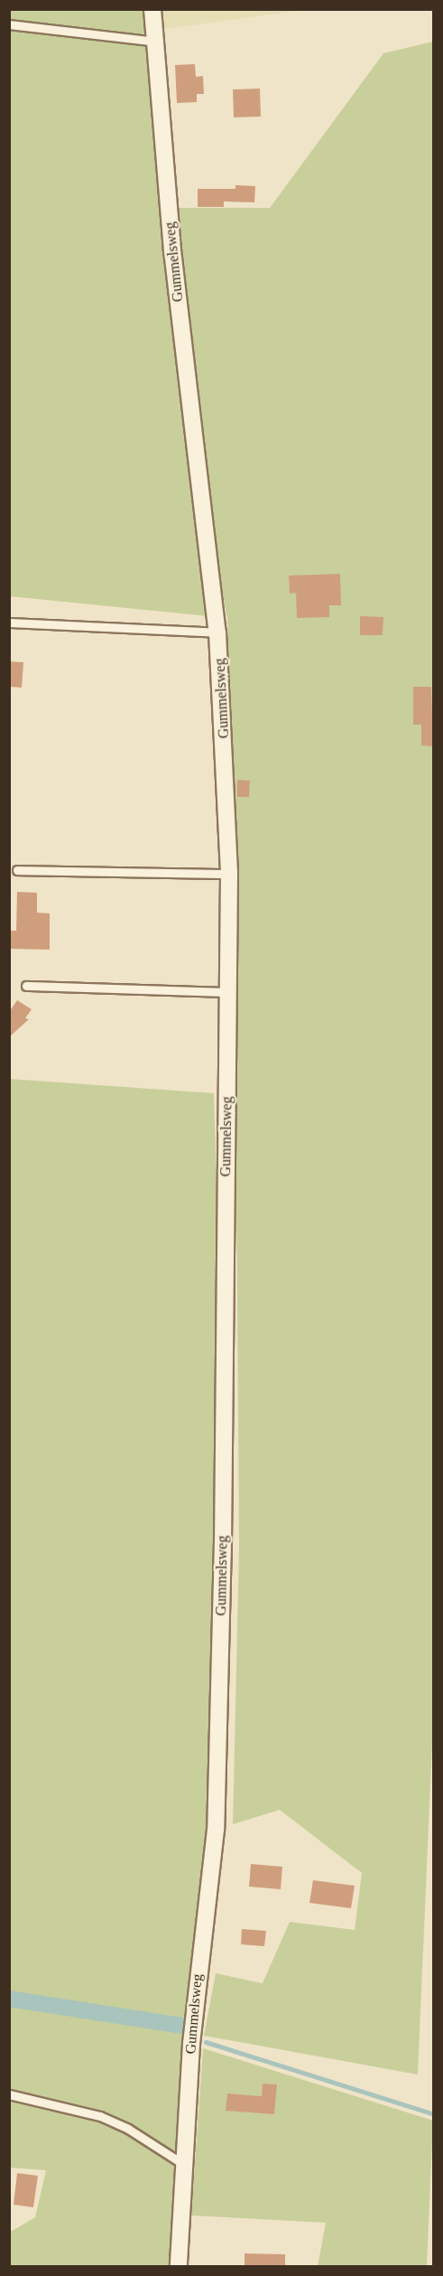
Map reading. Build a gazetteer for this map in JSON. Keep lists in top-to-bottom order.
{
  "streets": {
    "street": ["Gummelsweg"]
  }
}
